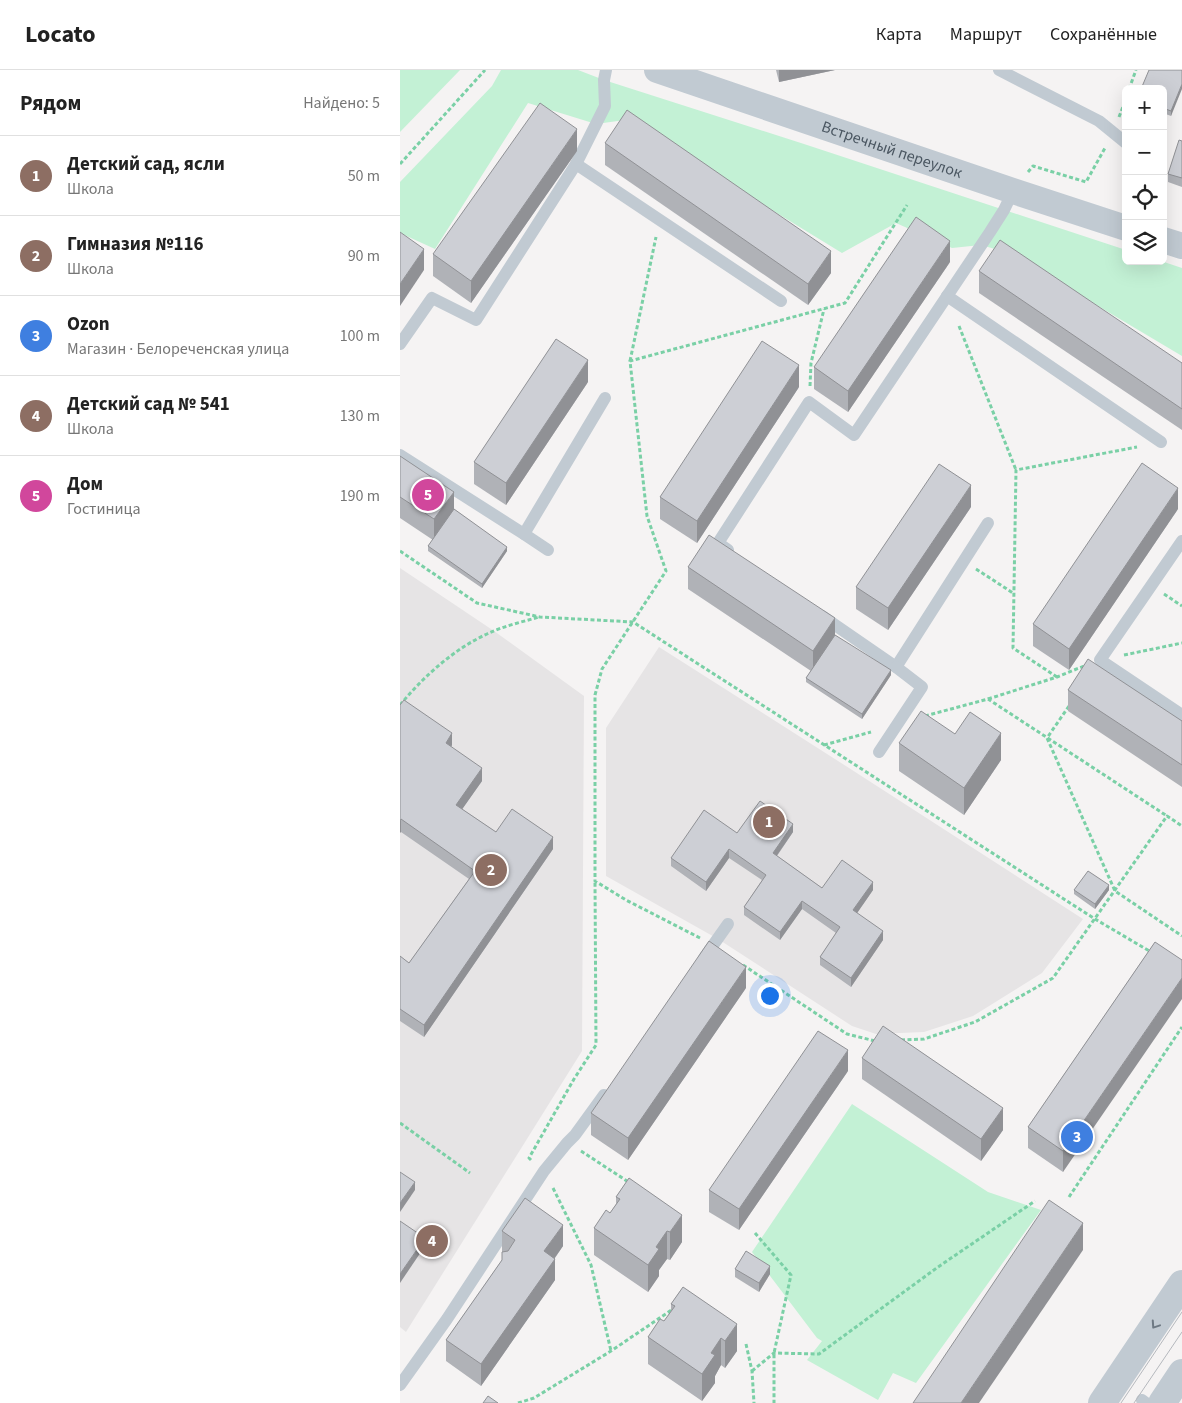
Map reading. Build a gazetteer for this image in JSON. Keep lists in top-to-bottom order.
{
  "streets": {
    "street": ["Встречный переулок"]
  },
  "page": {
    "header": "Locato",
    "nav": ["Карта", "Маршрут", "Сохранённые"],
    "heading": ["Рядом", "Найдено: 5"],
    "map_buttons": ["+", "−"],
    "list": [
      {
        "mark": "1",
        "name": "Детский сад, ясли",
        "note": "Школа",
        "value": "50 m"
      },
      {
        "mark": "2",
        "name": "Гимназия №116",
        "note": "Школа",
        "value": "90 m"
      },
      {
        "mark": "3",
        "name": "Ozon",
        "note": "Магазин · Белореченская улица",
        "value": "100 m"
      },
      {
        "mark": "4",
        "name": "Детский сад № 541",
        "note": "Школа",
        "value": "130 m"
      },
      {
        "mark": "5",
        "name": "Дом",
        "note": "Гостиница",
        "value": "190 m"
      }
    ],
    "pins": [
      "5",
      "1",
      "2",
      "3",
      "4"
    ]
  }
}
